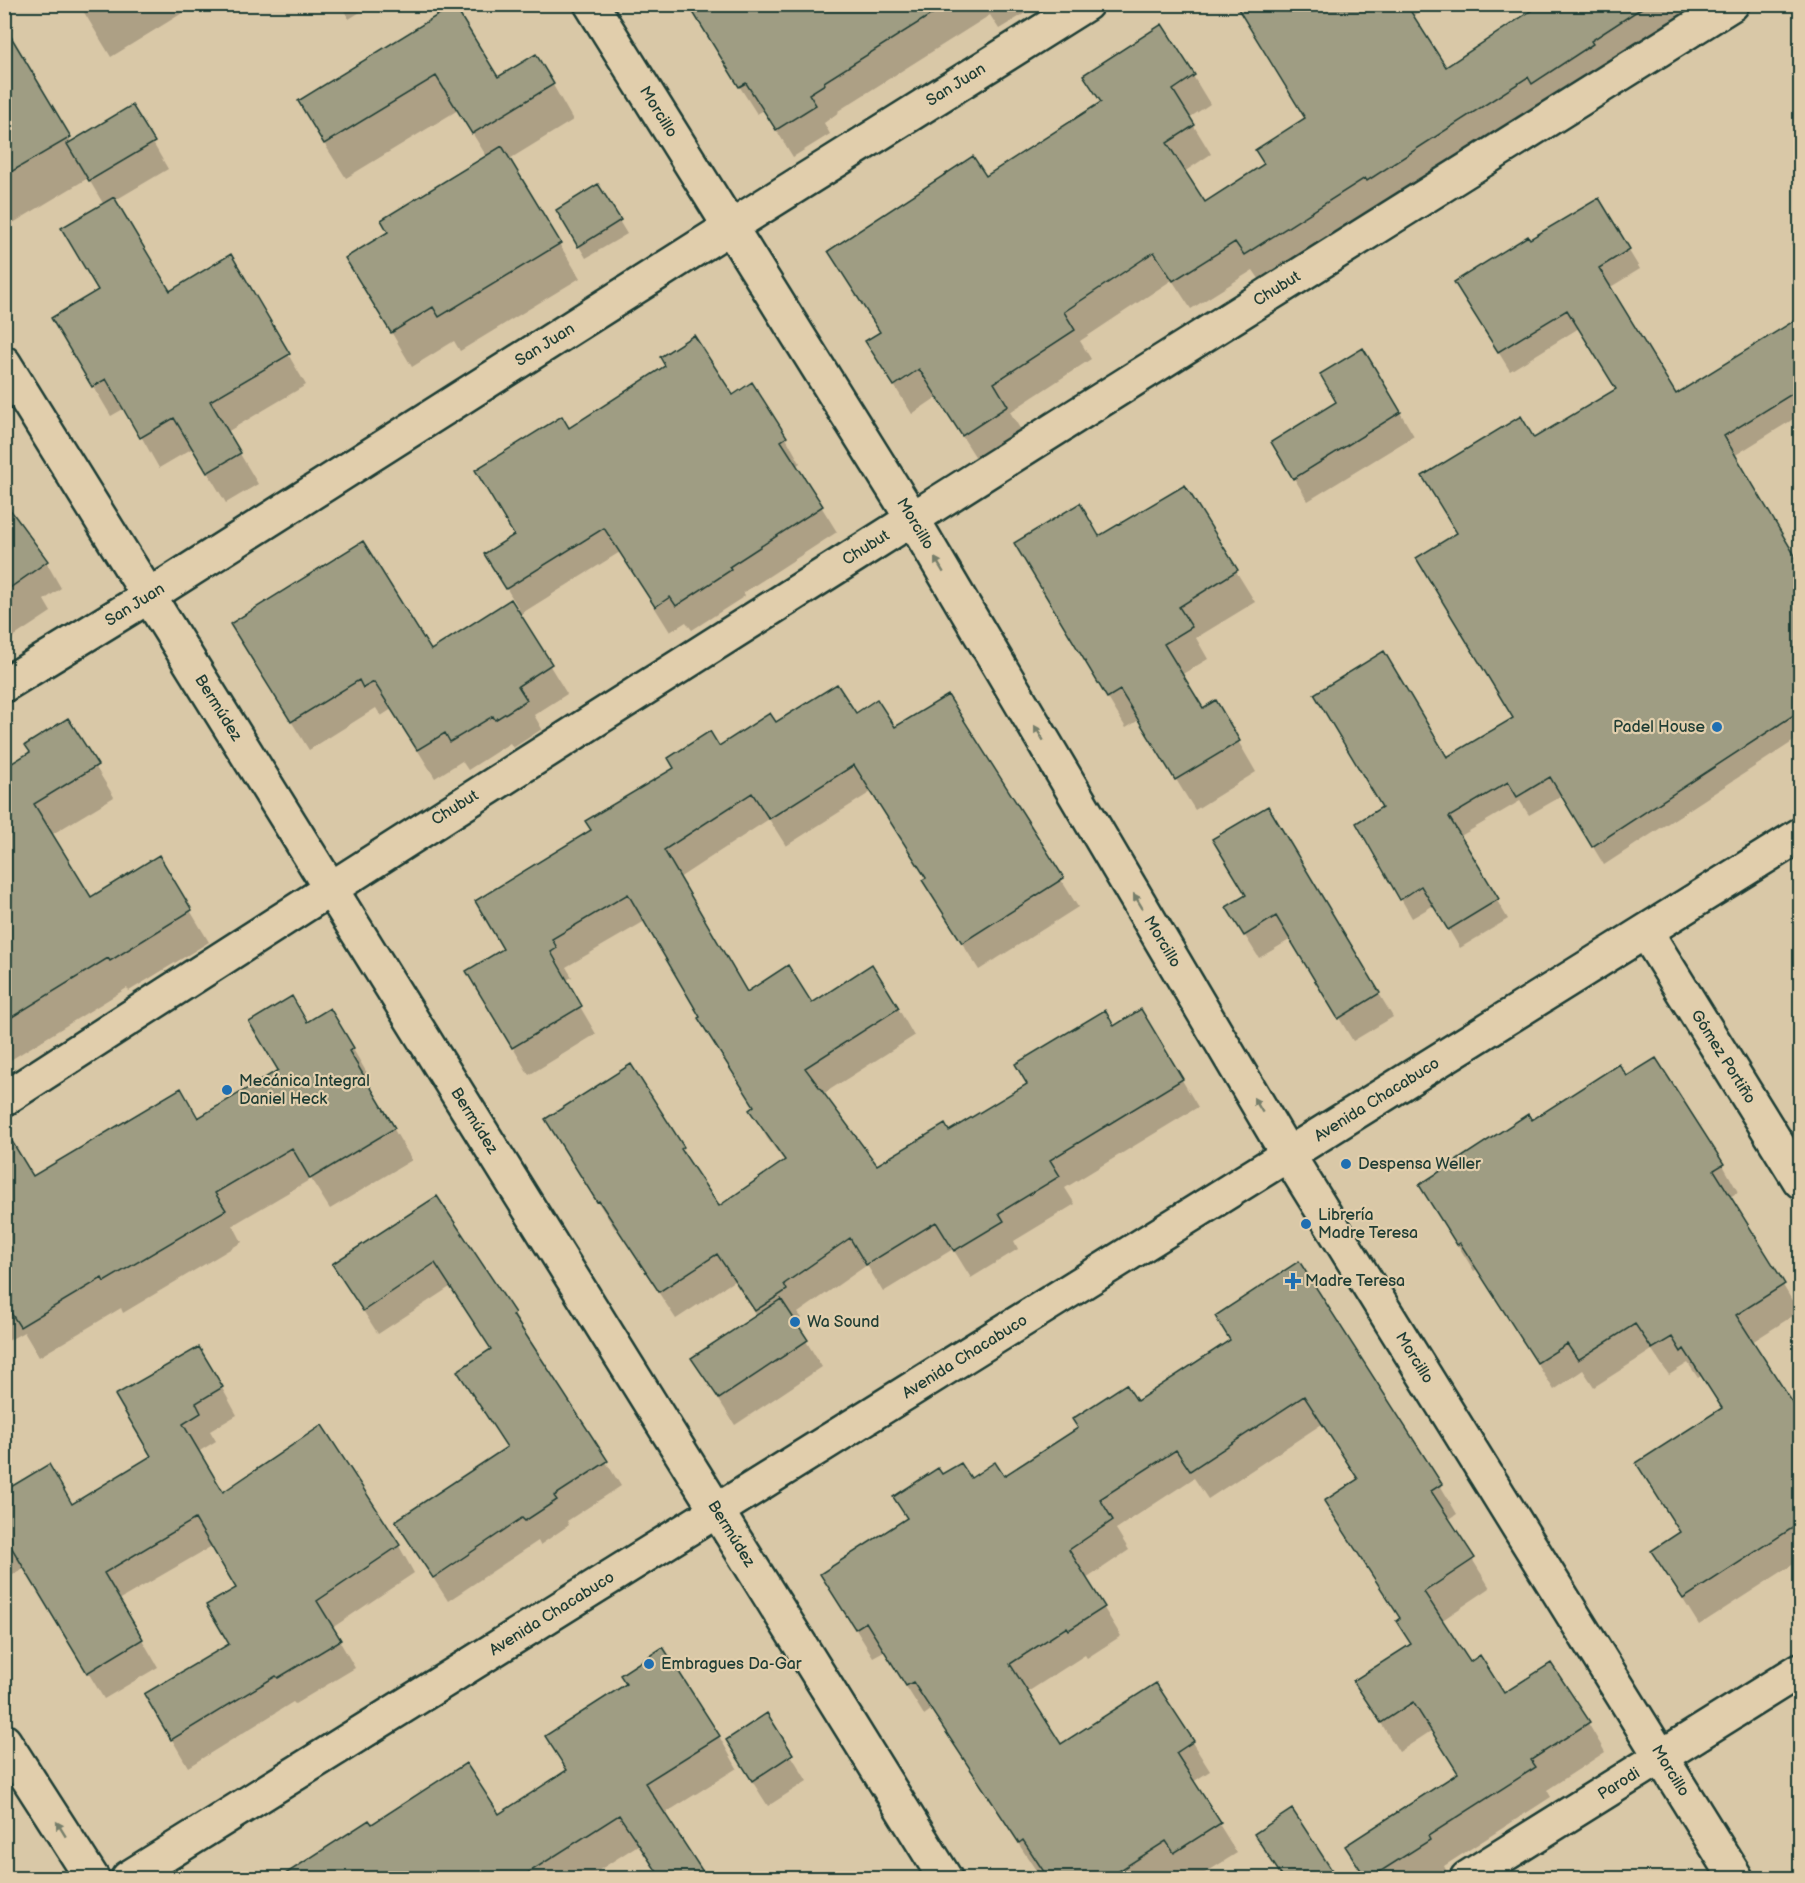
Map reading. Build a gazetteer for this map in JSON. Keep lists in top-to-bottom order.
{
  "streets": {
    "street": [
      "San Juan",
      "Morcillo",
      "Chubut",
      "Bermúdez",
      "Gómez Portiño",
      "Avenida Chacabuco",
      "Parodi"
    ]
  },
  "crossings": [
    ["San Juan", "Morcillo"],
    ["San Juan", "Bermúdez"],
    ["Morcillo", "Chubut"],
    ["Morcillo", "Avenida Chacabuco"],
    ["Morcillo", "Parodi"],
    ["Chubut", "Bermúdez"],
    ["Bermúdez", "Avenida Chacabuco"],
    ["Gómez Portiño", "Avenida Chacabuco"]
  ],
  "places": {
    "other": [
      "Padel House",
      "Mecánica Integral Daniel Heck",
      "Despensa Weller",
      "Librería Madre Teresa",
      "Wa Sound",
      "Embragues Da-Gar"
    ],
    "health": ["Madre Teresa"]
  }
}
